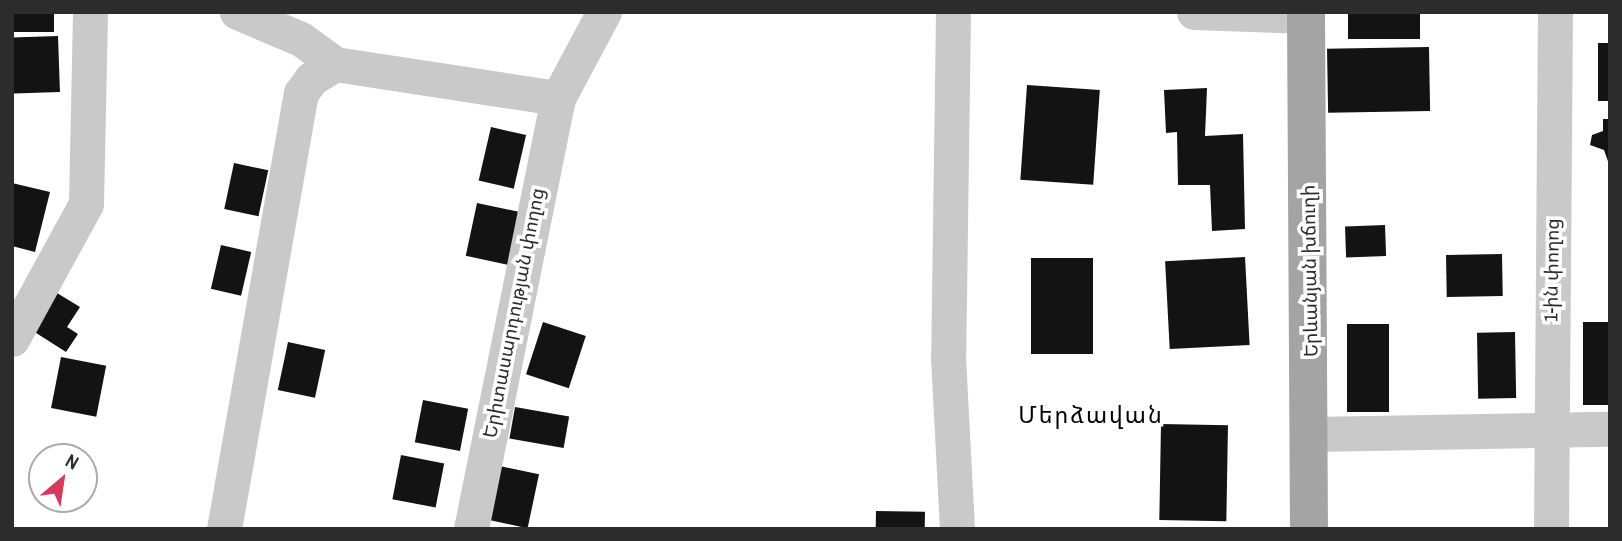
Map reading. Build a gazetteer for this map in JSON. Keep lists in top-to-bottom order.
{
  "streets": {
    "main road": ["Երևանյան խճուղի"],
    "street": ["1-ին փողոց", "Երիտասարդության փողոց"]
  },
  "districts": ["Մերձավան"],
  "north": "top right"
}
